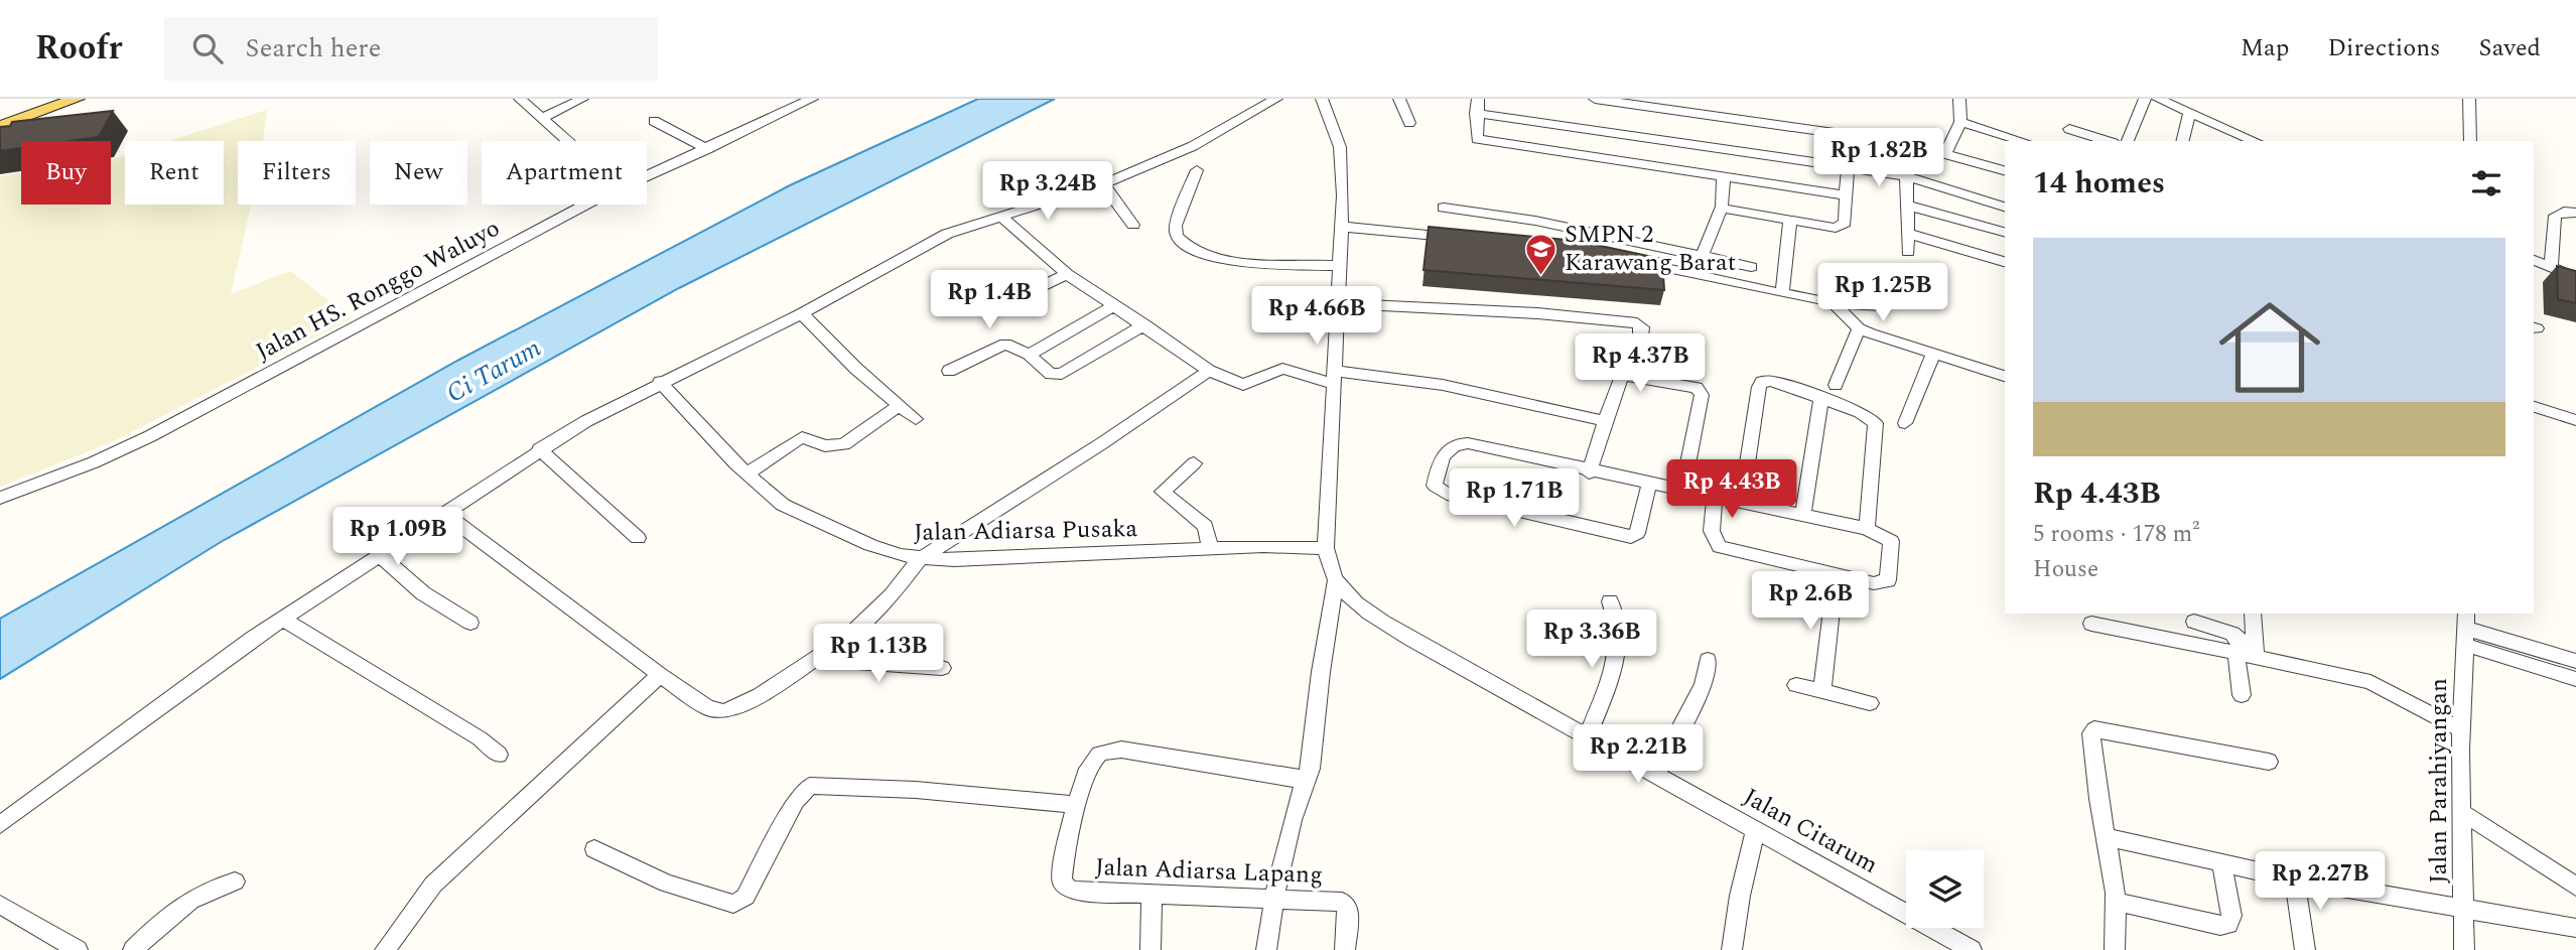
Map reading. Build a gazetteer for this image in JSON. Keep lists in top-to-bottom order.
{
  "streets": {
    "street": [
      "Jalan HS. Ronggo Waluyo",
      "Jalan Adiarsa Pusaka",
      "Jalan Parahiyangan",
      "Jalan Citarum",
      "Jalan Adiarsa Lapang"
    ]
  },
  "water": ["Ci Tarum"],
  "places": {
    "school or university": ["SMPN 2 Karawang Barat"]
  },
  "page": {
    "header": "Roofr",
    "search": "Search here",
    "nav": ["Map", "Directions", "Saved"],
    "price": [
      "Rp 1.82B",
      "Rp 3.24B",
      "Rp 1.25B",
      "Rp 1.4B",
      "Rp 4.66B",
      "Rp 4.37B",
      "Rp 4.43B",
      "Rp 1.71B",
      "Rp 1.09B",
      "Rp 2.6B",
      "Rp 3.36B",
      "Rp 1.13B",
      "Rp 2.21B",
      "Rp 2.27B"
    ],
    "chip": [
      "Buy",
      "Rent",
      "Filters",
      "New",
      "Apartment"
    ],
    "heading": "14 homes",
    "list": [
      {
        "name": "Rp 4.43B",
        "note": "5 rooms · 178 m² · House"
      }
    ]
  }
}
